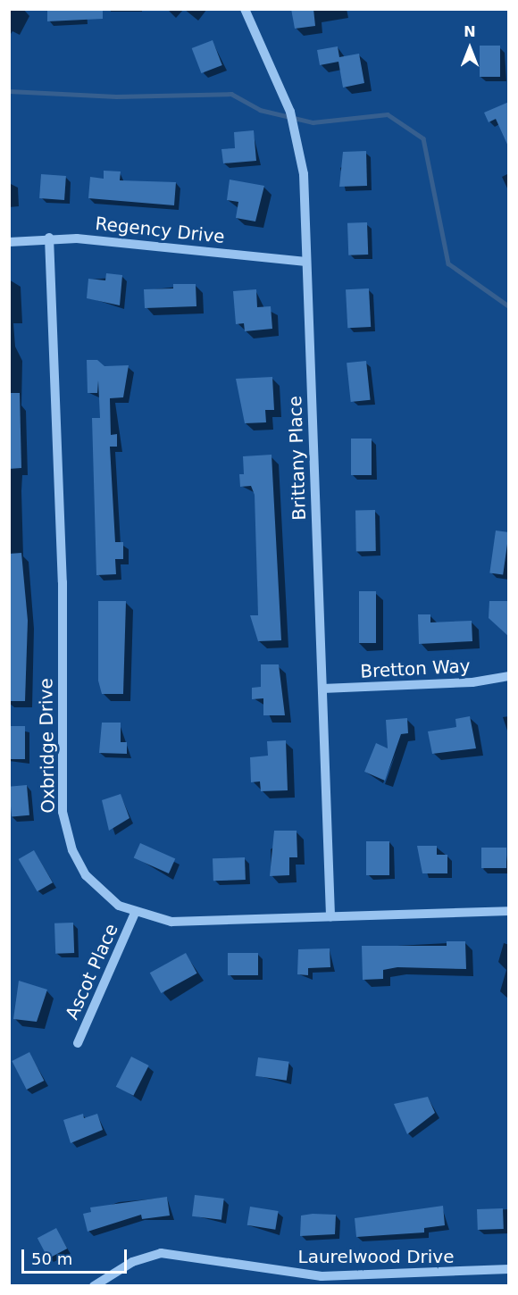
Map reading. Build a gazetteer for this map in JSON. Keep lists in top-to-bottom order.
{
  "streets": {
    "street": [
      "Regency Drive",
      "Brittany Place",
      "Bretton Way",
      "Oxbridge Drive",
      "Ascot Place",
      "Laurelwood Drive"
    ]
  },
  "crossings": [
    ["Regency Drive", "Brittany Place"],
    ["Regency Drive", "Oxbridge Drive"],
    ["Brittany Place", "Bretton Way"],
    ["Brittany Place", "Oxbridge Drive"],
    ["Oxbridge Drive", "Ascot Place"]
  ],
  "scale_bar": "50 m",
  "north": "top"
}
